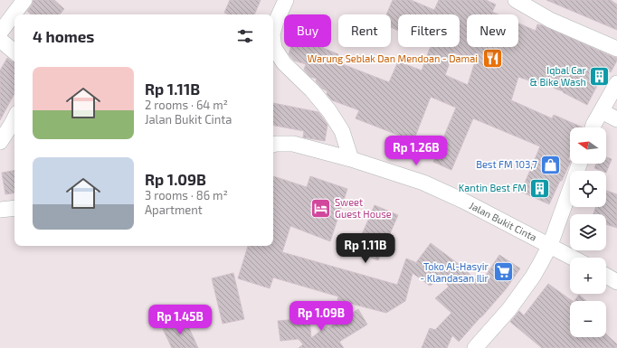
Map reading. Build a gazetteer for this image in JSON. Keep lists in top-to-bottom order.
{
  "streets": {
    "street": ["Jalan Bukit Cinta"]
  },
  "places": {
    "restaurant": ["Warung Seblak Dan Mendoan - Damai"],
    "building": ["Iqbal Car & Bike Wash", "Kantin Best FM"],
    "shop": ["Best FM 103,7"],
    "hotel": ["Sweet Guest House"],
    "supermarket": ["Toko Al-Hasyir - Klandasan Ilir"]
  },
  "north": "left",
  "page": {
    "chip": [
      "Buy",
      "Rent",
      "Filters",
      "New"
    ],
    "heading": "4 homes",
    "list": [
      {
        "name": "Rp 1.11B",
        "note": "2 rooms · 64 m² · Jalan Bukit Cinta"
      },
      {
        "name": "Rp 1.09B",
        "note": "3 rooms · 86 m² · Apartment"
      }
    ],
    "map_buttons": ["+", "−"],
    "price": [
      "Rp 1.26B",
      "Rp 1.11B",
      "Rp 1.09B",
      "Rp 1.45B"
    ]
  }
}
